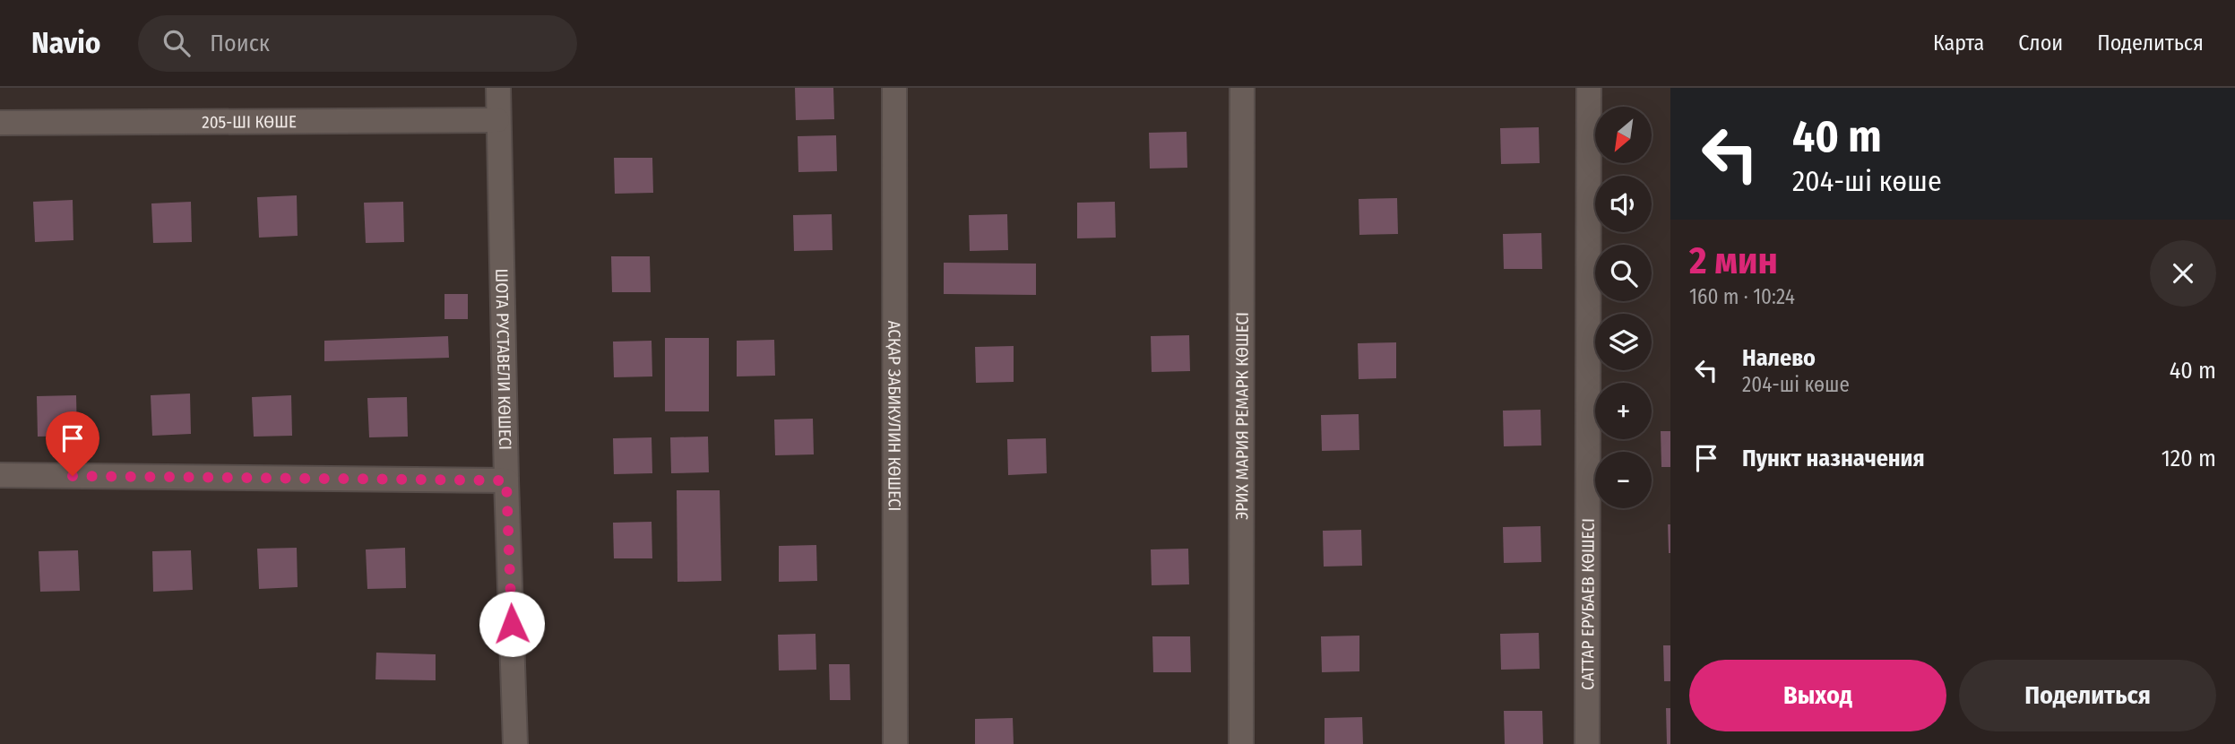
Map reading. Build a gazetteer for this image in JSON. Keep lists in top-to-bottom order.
{
  "streets": {
    "street": [
      "205-ШІ КӨШЕ",
      "ШОТА РУСТАВЕЛИ КӨШЕСІ",
      "АСҚАР ЗАБИКУЛИН КӨШЕСІ",
      "ЭРИХ МАРИЯ РЕМАРК КӨШЕСІ",
      "САТТАР ЕРУБАЕВ КӨШЕСІ"
    ]
  },
  "crossings": [
    ["205-ШІ КӨШЕ", "ШОТА РУСТАВЕЛИ КӨШЕСІ"]
  ],
  "north": "bottom left",
  "page": {
    "header": "Navio",
    "search": "Поиск",
    "nav": ["Карта", "Слои", "Поделиться"],
    "turn": ["40 m", "204-ші көше"],
    "map_buttons": ["+", "−"],
    "heading": ["2 мин", "160 m · 10:24"],
    "list": [
      {
        "name": "Налево",
        "note": "204-ші көше",
        "value": "40 m"
      },
      {
        "name": "Пункт назначения",
        "value": "120 m"
      }
    ],
    "buttons": ["Выход", "Поделиться"]
  }
}
